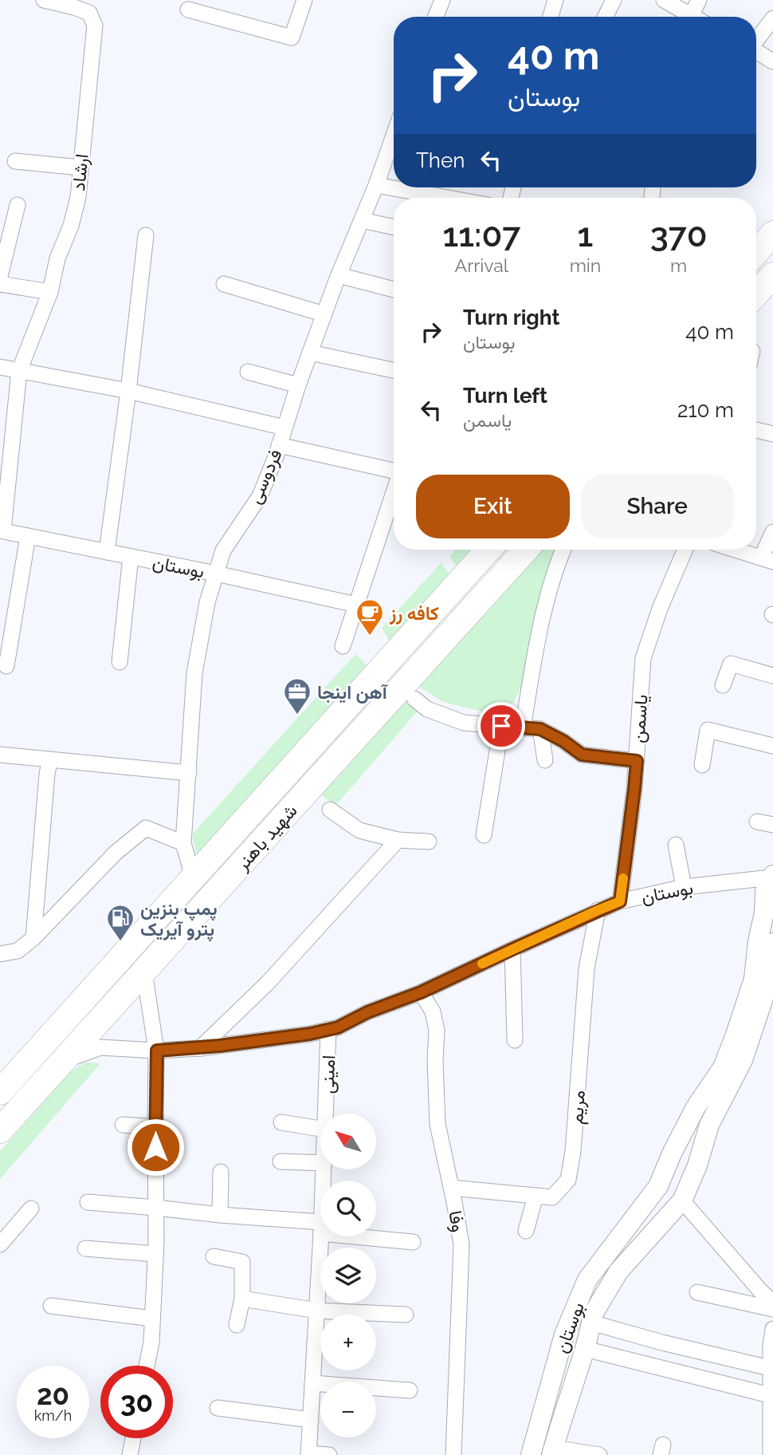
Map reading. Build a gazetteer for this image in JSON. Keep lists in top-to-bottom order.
{
  "streets": {
    "main road": ["شهید باهنر"],
    "street": [
      "ارشاد",
      "فردوسی",
      "بوستان",
      "یاسمن",
      "امینی",
      "مریم",
      "وفا"
    ]
  },
  "crossings": [
    ["ارشاد", "بوستان"],
    ["فردوسی", "بوستان"],
    ["فردوسی", "شهید باهنر"],
    ["بوستان", "یاسمن"],
    ["بوستان", "شهید باهنر"],
    ["بوستان", "امینی"],
    ["بوستان", "مریم"],
    ["بوستان", "وفا"],
    ["مریم", "وفا"]
  ],
  "places": {
    "cafe": ["کافه رز"],
    "office": ["آهن اینجا"],
    "fuel station": ["پمپ بنزین پترو آیریک"]
  },
  "north": "top left",
  "page": {
    "turn": ["40 m", "بوستان"],
    "then": "Then",
    "eta": [
      "11:07",
      "Arrival",
      "1",
      "min",
      "370",
      "m"
    ],
    "list": [
      {
        "name": "Turn right",
        "note": "بوستان",
        "value": "40 m"
      },
      {
        "name": "Turn left",
        "note": "یاسمن",
        "value": "210 m"
      }
    ],
    "buttons": ["Exit", "Share"],
    "map_buttons": ["+", "−"],
    "speed": "20 km/h",
    "limit": "30"
  }
}
